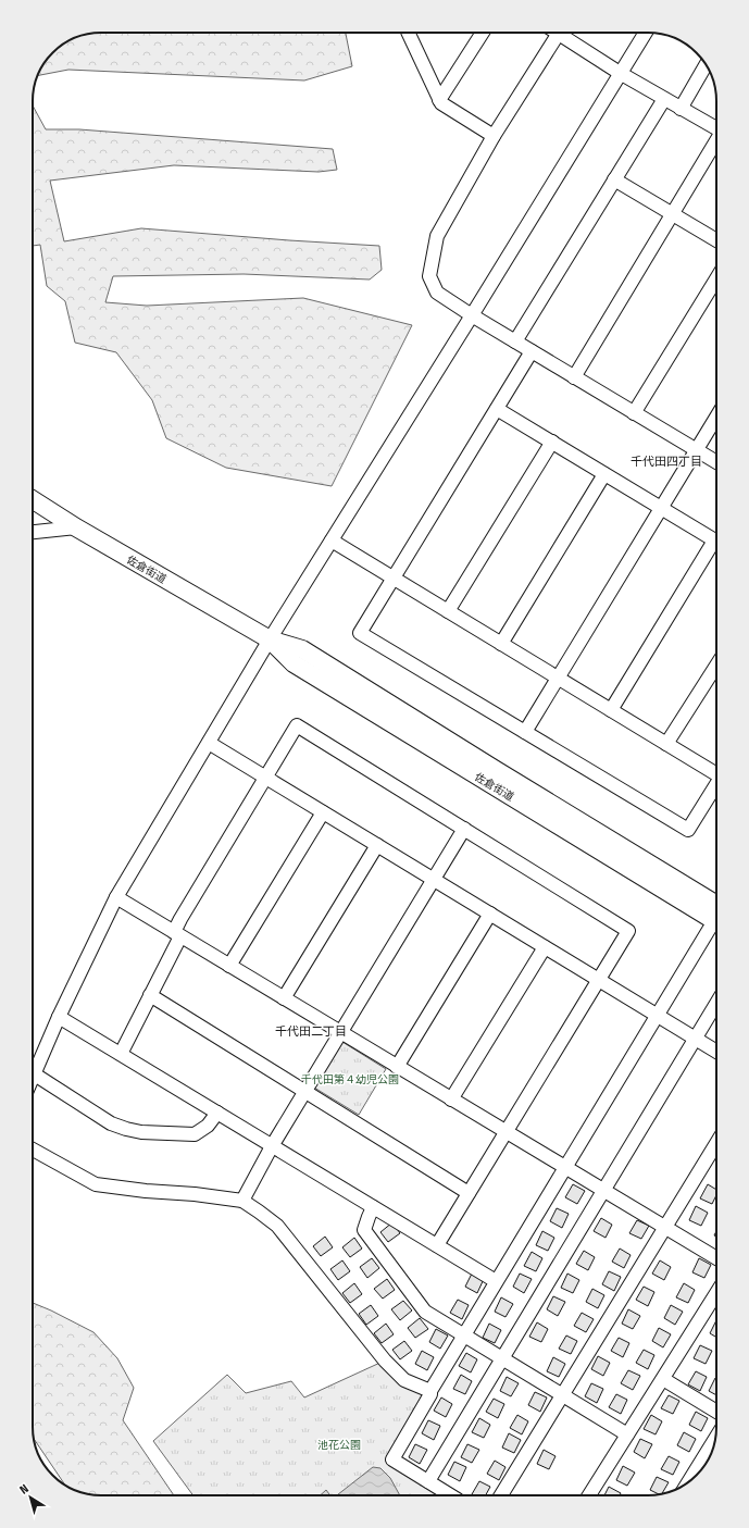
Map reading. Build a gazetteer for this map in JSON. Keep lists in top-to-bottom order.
{
  "streets": {
    "main road": ["佐倉街道"]
  },
  "districts": ["千代田四丁目", "千代田二丁目"],
  "parks": ["千代田第４幼児公園", "池花公園"],
  "north": "top left"
}
